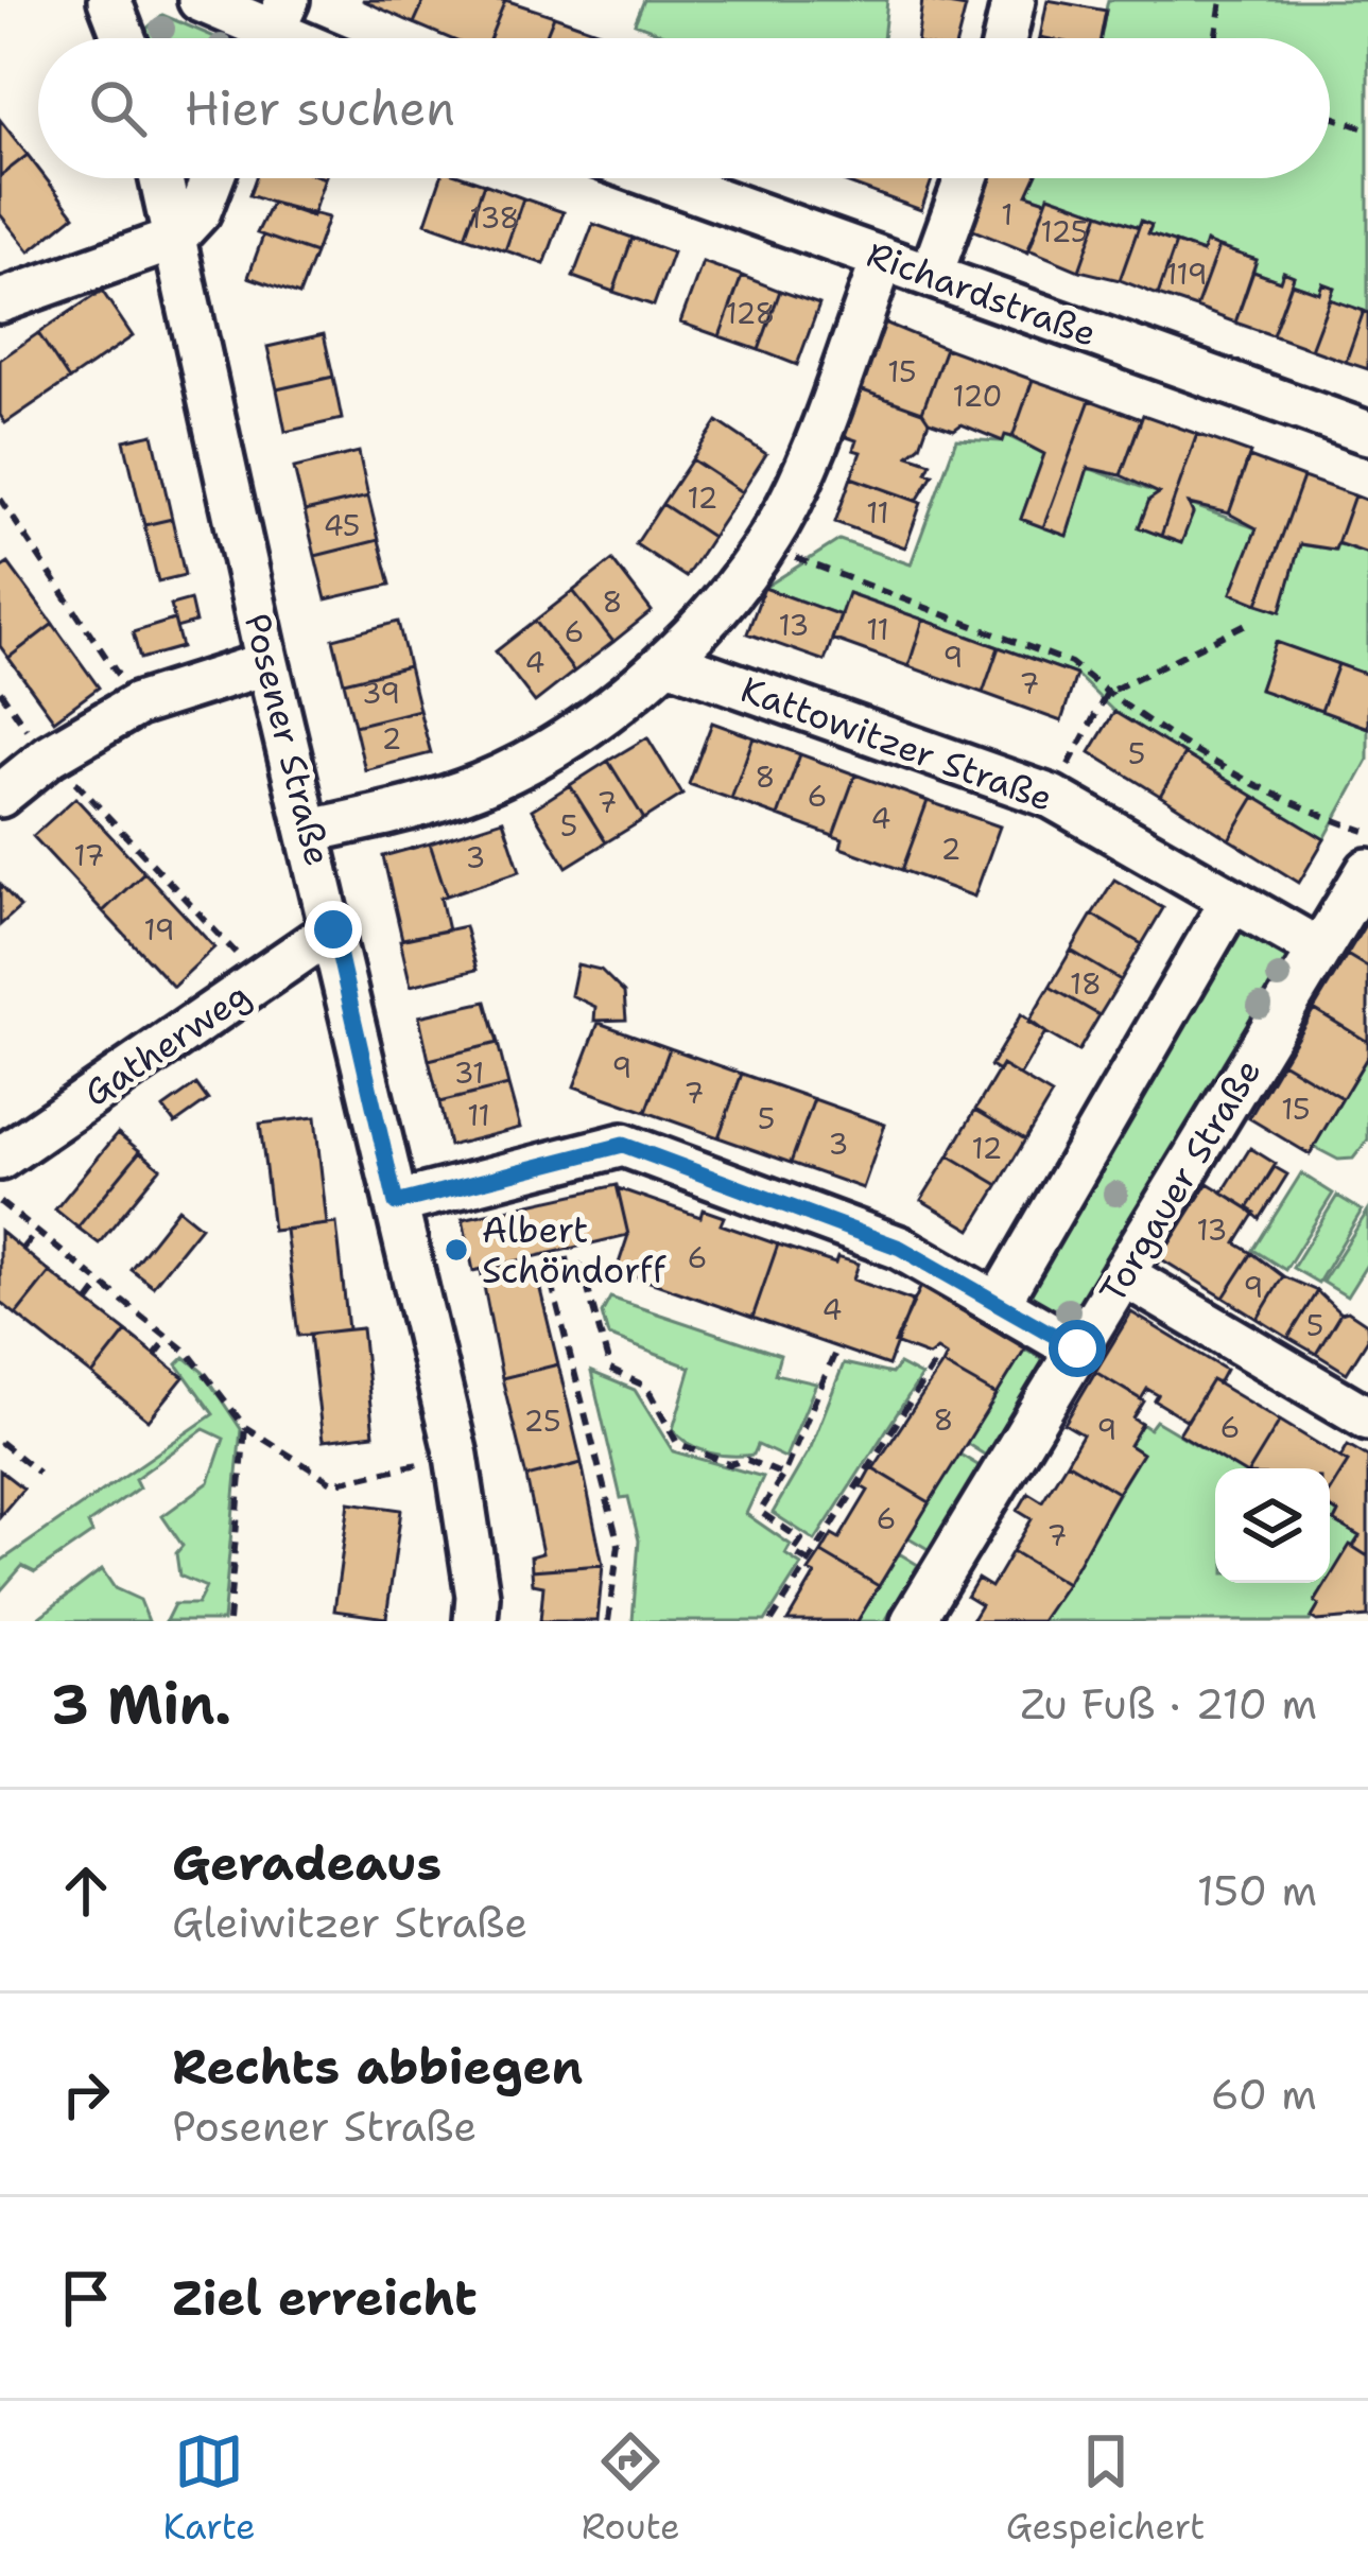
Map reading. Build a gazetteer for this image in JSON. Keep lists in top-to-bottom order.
{
  "streets": {
    "street": [
      "Richardstraße",
      "Posener Straße",
      "Kattowitzer Straße",
      "Gatherweg",
      "Torgauer Straße"
    ]
  },
  "crossings": [
    ["Posener Straße", "Gatherweg"],
    ["Kattowitzer Straße", "Torgauer Straße"]
  ],
  "places": ["Albert Schöndorff"],
  "house_numbers": [
    "1",
    "138",
    "125",
    "119",
    "128",
    "15",
    "120",
    "12",
    "11",
    "45",
    "8",
    "13",
    "11",
    "6",
    "9",
    "4",
    "7",
    "39",
    "2",
    "5",
    "8",
    "6",
    "7",
    "4",
    "5",
    "2",
    "17",
    "3",
    "19",
    "18",
    "9",
    "31",
    "7",
    "15",
    "11",
    "5",
    "3",
    "12",
    "13",
    "6",
    "9",
    "4",
    "5",
    "8",
    "25",
    "6",
    "9",
    "6",
    "7"
  ],
  "page": {
    "search": "Hier suchen",
    "heading": ["3 Min.", "Zu Fuß · 210 m"],
    "list": [
      ["Geradeaus", "Gleiwitzer Straße", "150 m"],
      ["Rechts abbiegen", "Posener Straße", "60 m"],
      "Ziel erreicht"
    ],
    "nav": ["Karte", "Route", "Gespeichert"]
  }
}
